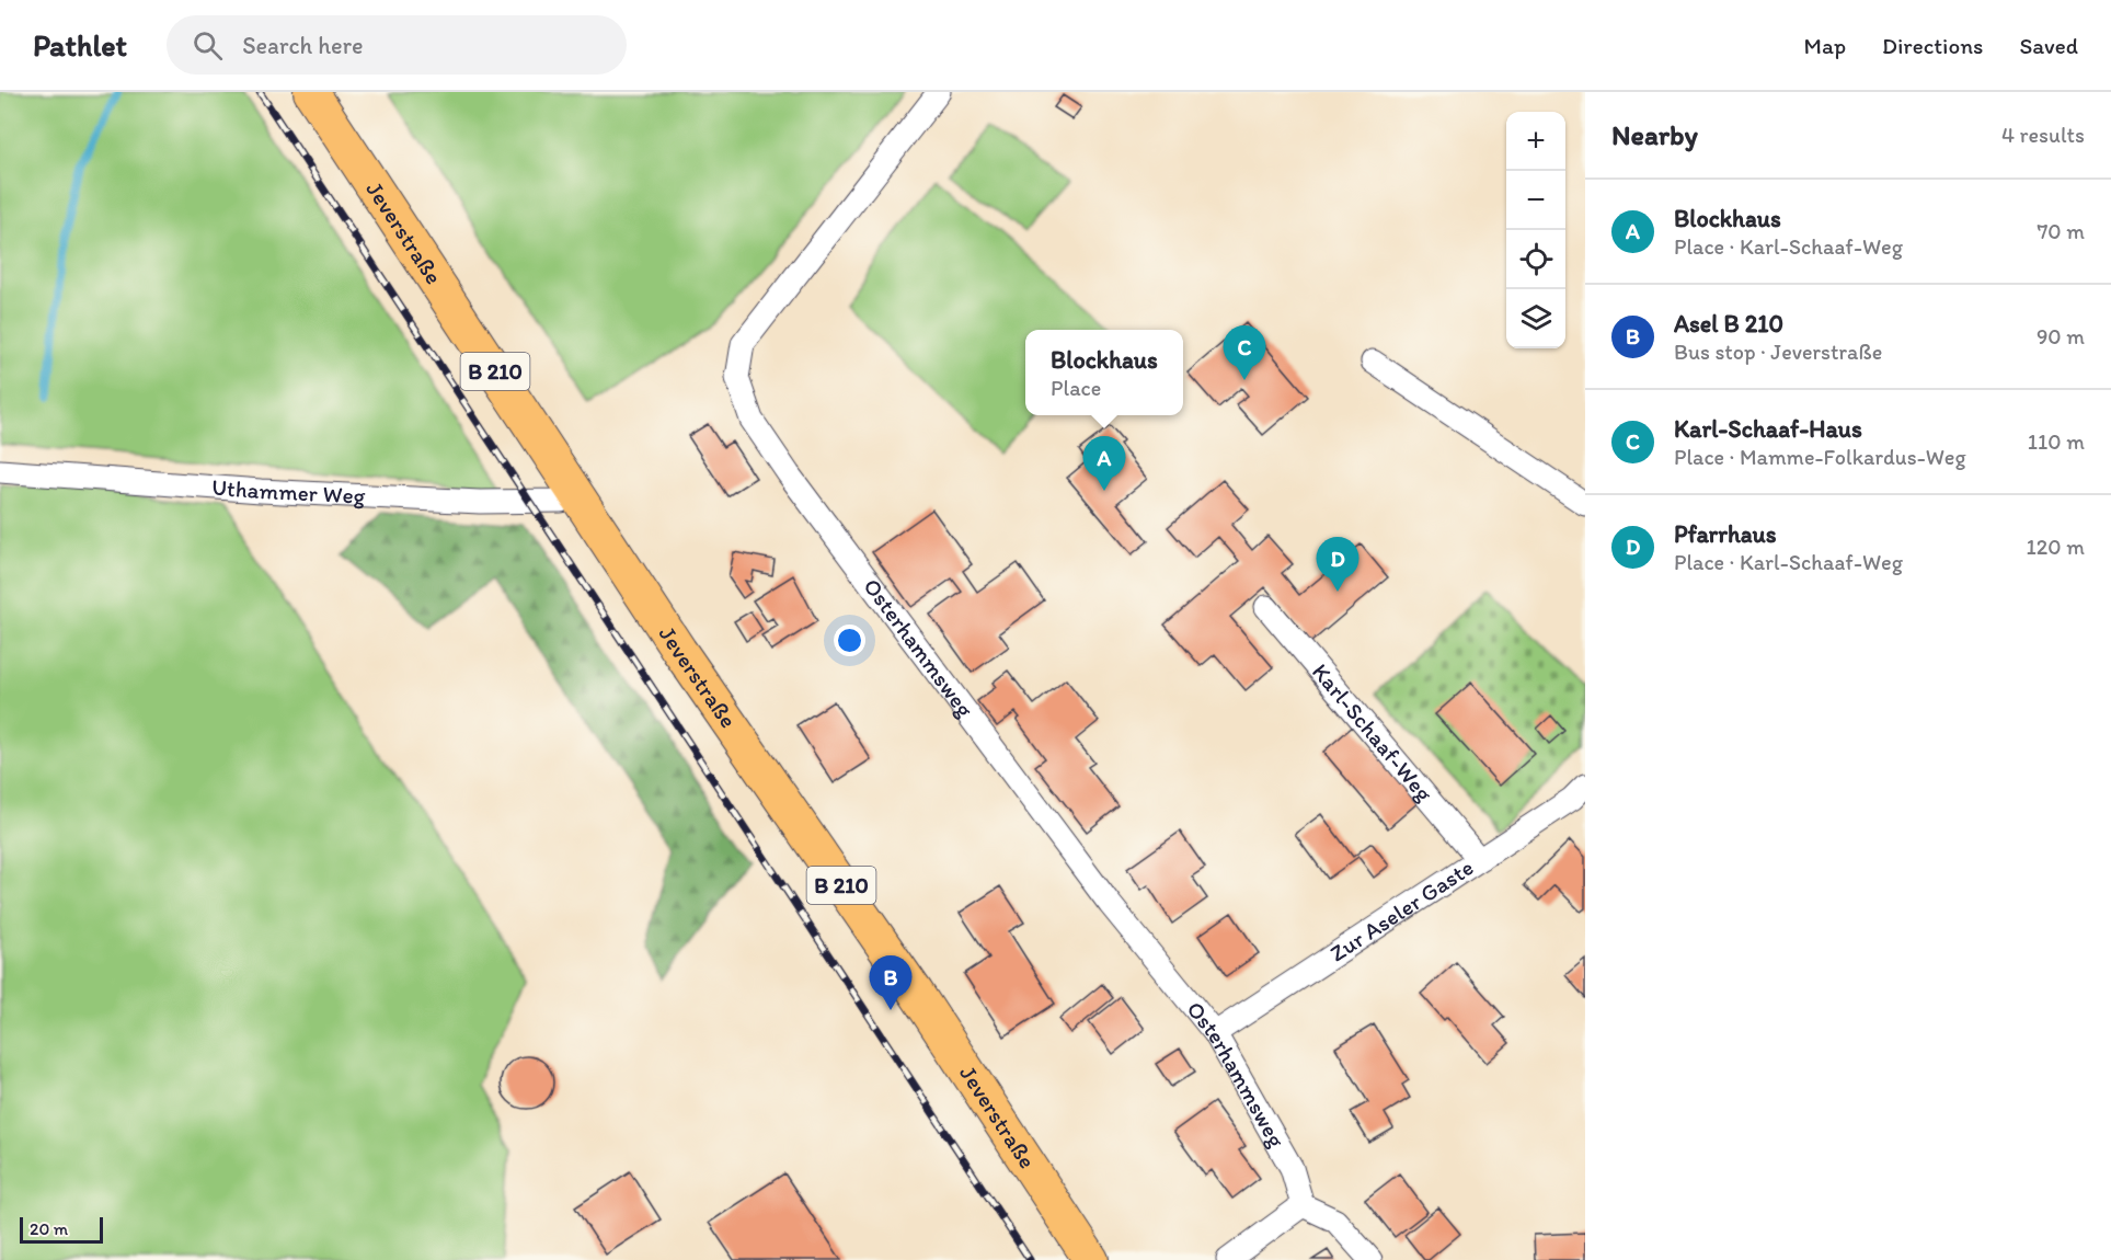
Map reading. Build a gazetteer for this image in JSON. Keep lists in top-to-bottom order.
{
  "streets": {
    "main road": ["Jeverstraße", "B 210"],
    "street": [
      "Uthammer Weg",
      "Osterhammsweg",
      "Karl-Schaaf-Weg",
      "Zur Aseler Gaste"
    ]
  },
  "crossings": [
    ["Jeverstraße", "Uthammer Weg"],
    ["Osterhammsweg", "Zur Aseler Gaste"],
    ["Karl-Schaaf-Weg", "Zur Aseler Gaste"]
  ],
  "scale_bar": "20 m",
  "page": {
    "header": "Pathlet",
    "search": "Search here",
    "nav": ["Map", "Directions", "Saved"],
    "heading": ["Nearby", "4 results"],
    "map_buttons": ["+", "−"],
    "list": [
      {
        "mark": "A",
        "name": "Blockhaus",
        "note": "Place · Karl-Schaaf-Weg",
        "value": "70 m"
      },
      {
        "mark": "B",
        "name": "Asel B 210",
        "note": "Bus stop · Jeverstraße",
        "value": "90 m"
      },
      {
        "mark": "C",
        "name": "Karl-Schaaf-Haus",
        "note": "Place · Mamme-Folkardus-Weg",
        "value": "110 m"
      },
      {
        "mark": "D",
        "name": "Pfarrhaus",
        "note": "Place · Karl-Schaaf-Weg",
        "value": "120 m"
      }
    ],
    "pins": [
      "C",
      "A",
      "D",
      "B"
    ],
    "popup": ["Blockhaus", "Place"],
    "scale": "20 m"
  }
}
